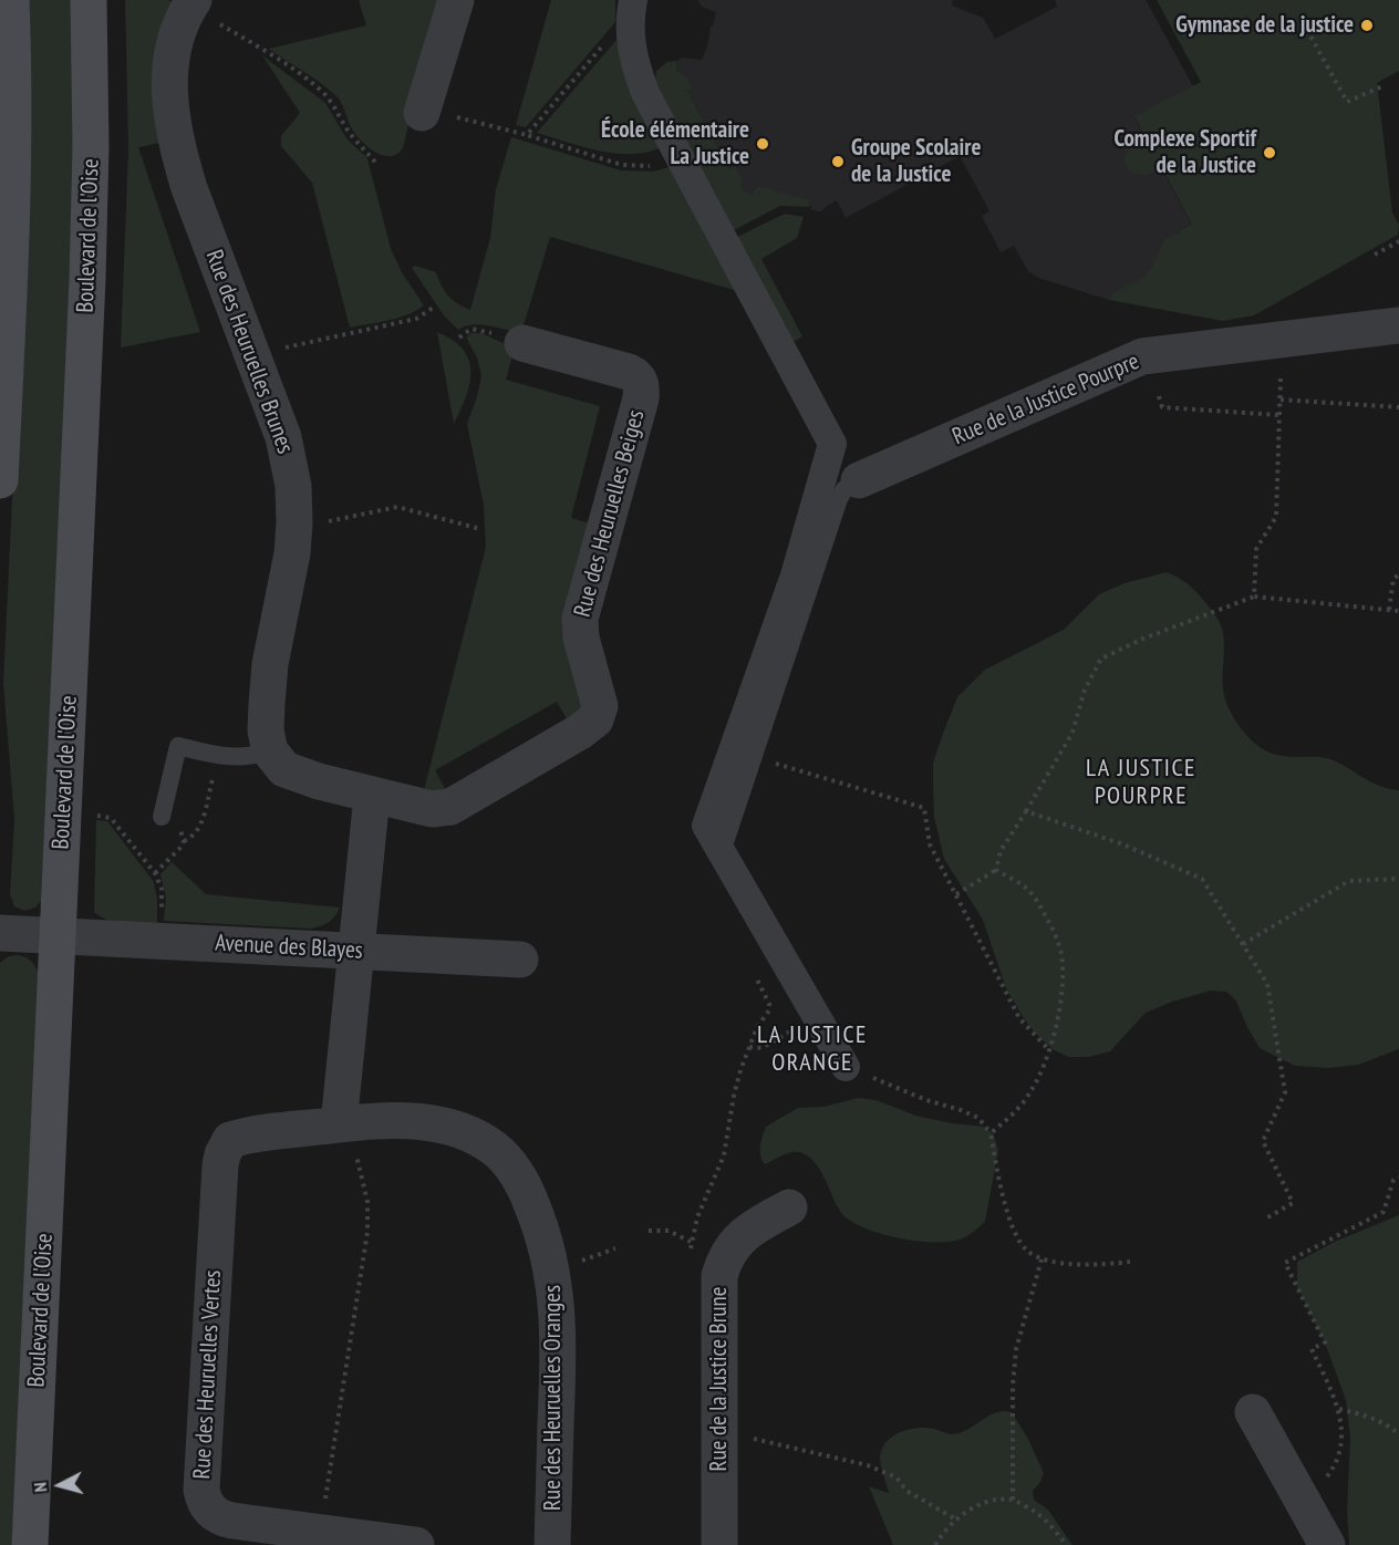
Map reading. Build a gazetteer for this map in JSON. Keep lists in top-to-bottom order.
{
  "streets": {
    "main road": ["Boulevard de l'Oise"],
    "street": [
      "Rue des Heuruelles Brunes",
      "Rue de la Justice Pourpre",
      "Rue des Heuruelles Beiges",
      "Avenue des Blayes",
      "Rue des Heuruelles Vertes",
      "Rue de la Justice Brune",
      "Rue des Heuruelles Oranges"
    ]
  },
  "crossings": [
    ["Boulevard de l'Oise", "Avenue des Blayes"],
    ["Rue des Heuruelles Vertes", "Rue des Heuruelles Oranges"]
  ],
  "districts": ["LA JUSTICE POURPRE", "LA JUSTICE ORANGE"],
  "places": [
    "Gymnase de la justice",
    "École élémentaire La Justice",
    "Complexe Sportif de la Justice",
    "Groupe Scolaire de la Justice"
  ],
  "north": "left"
}
